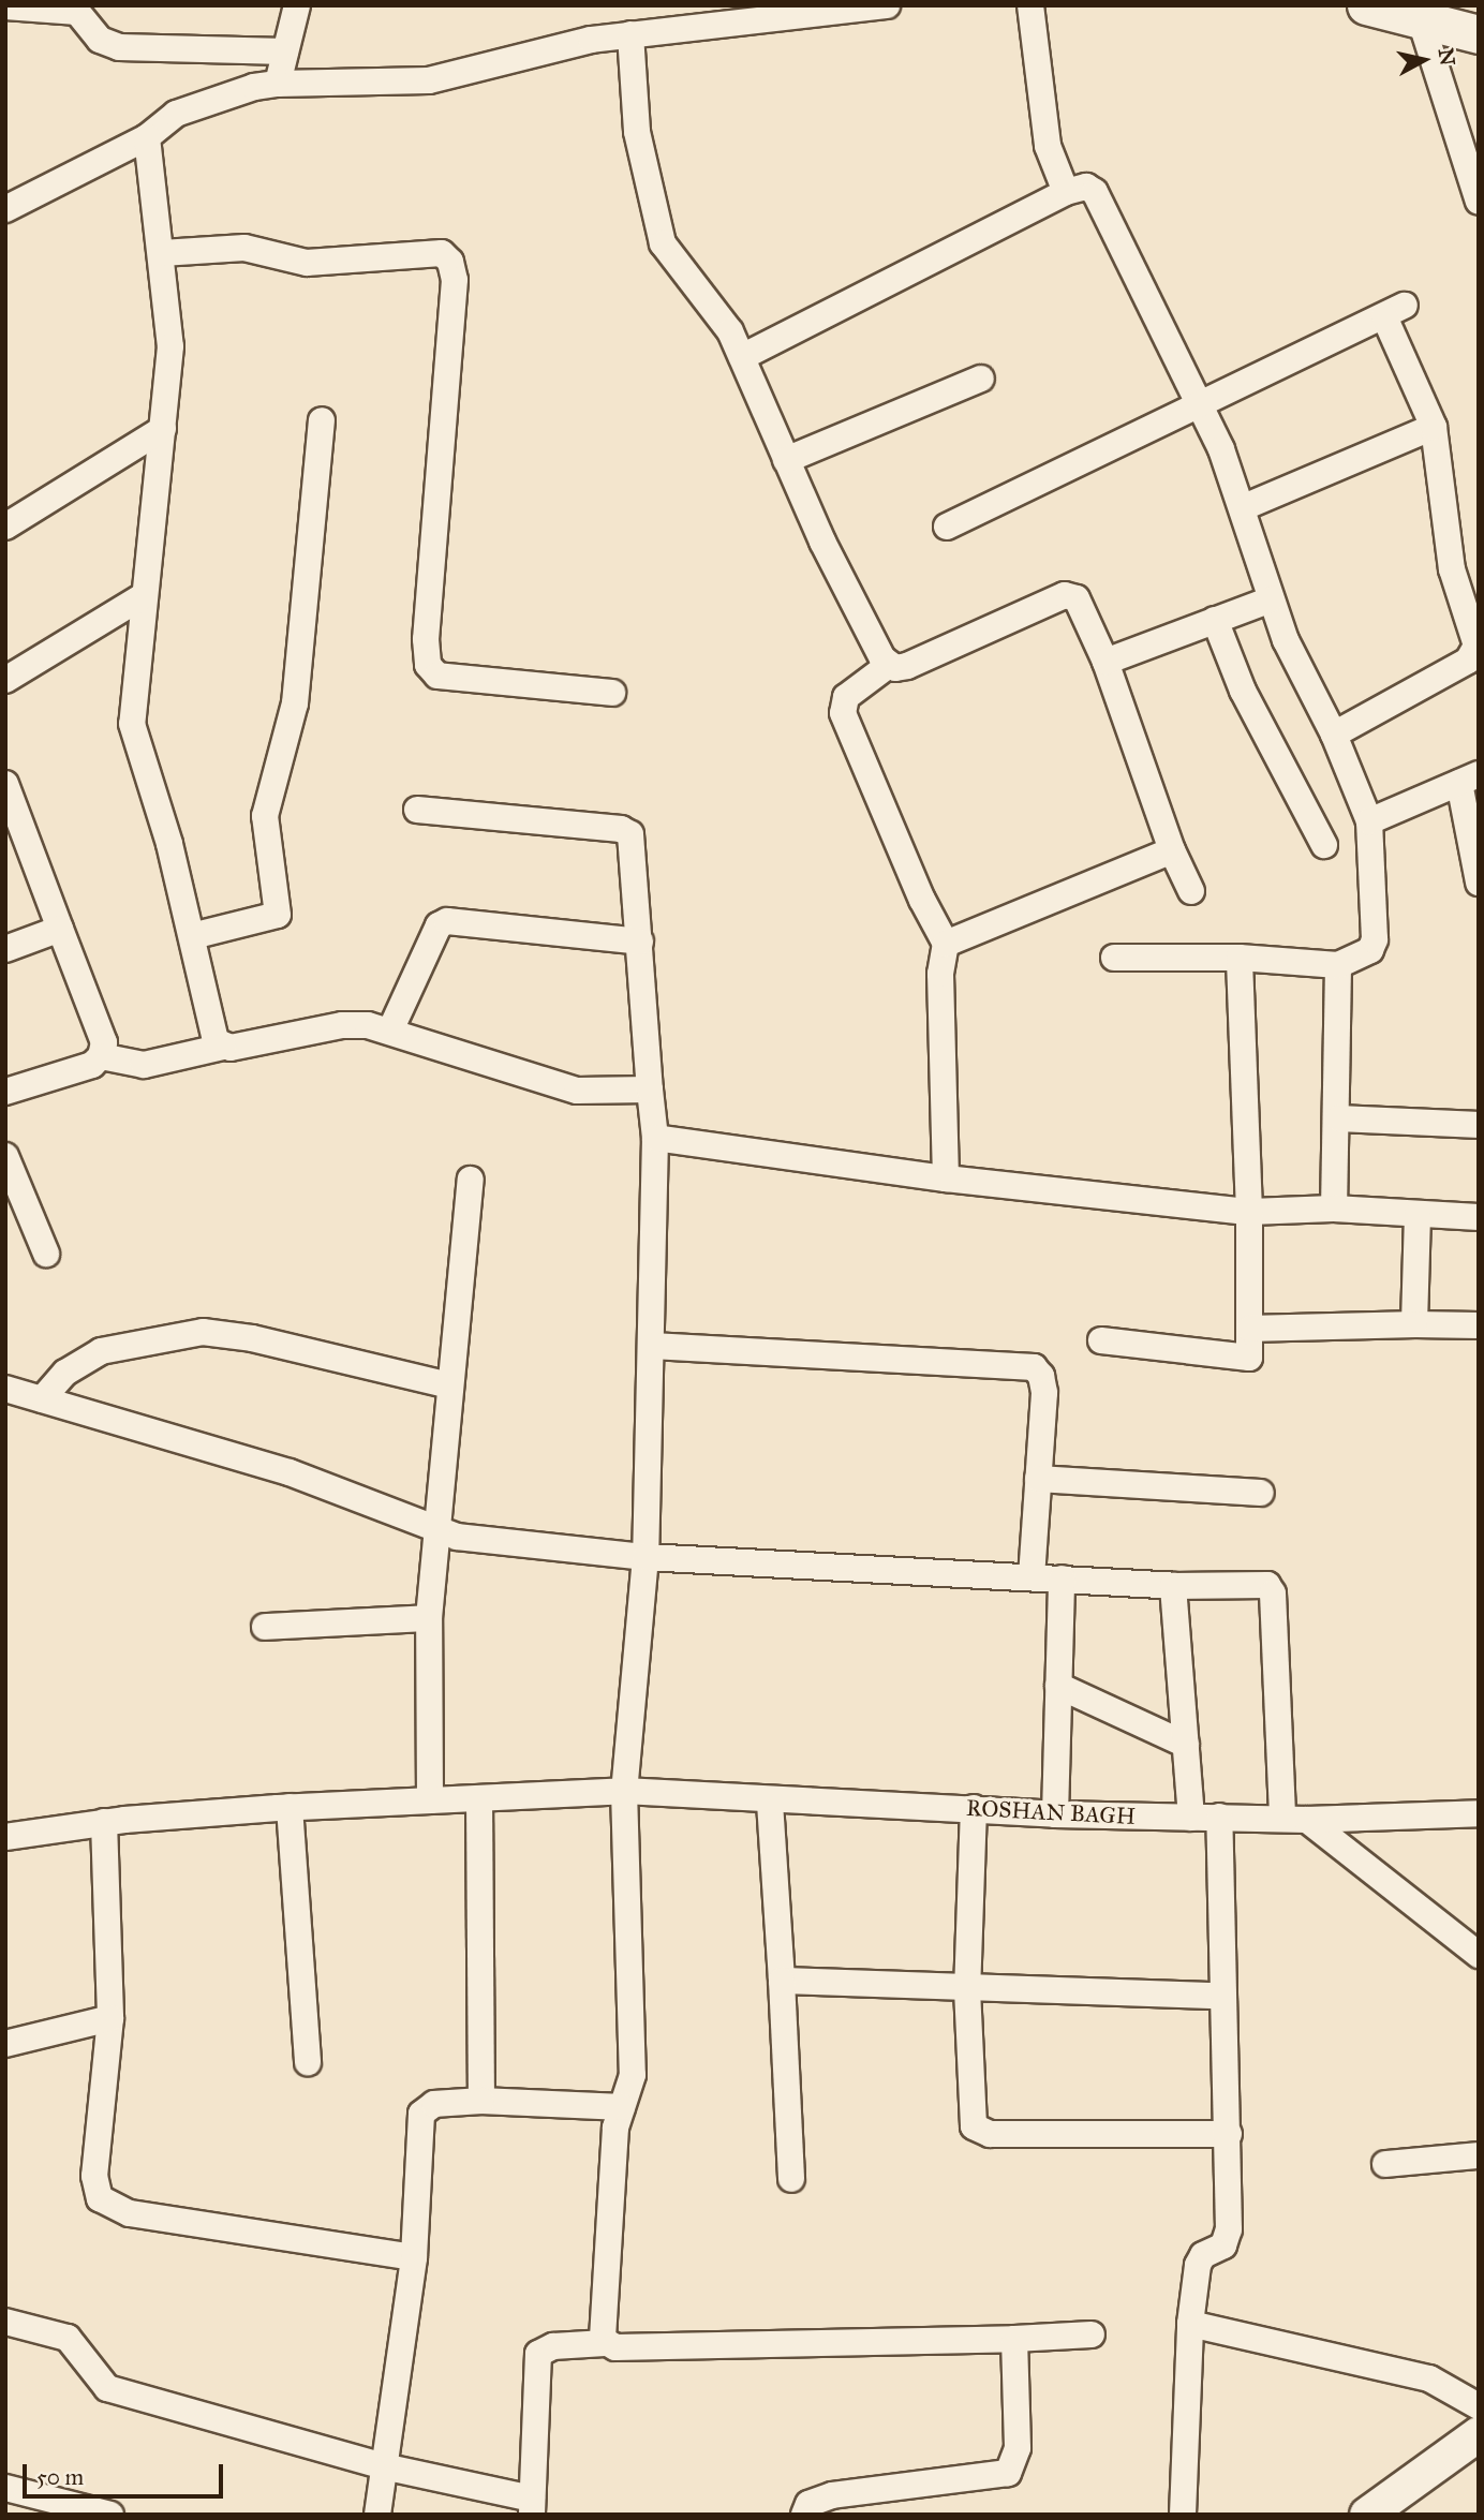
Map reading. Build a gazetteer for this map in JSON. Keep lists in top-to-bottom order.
{
  "streets": {
    "street": ["ROSHAN BAGH"]
  },
  "scale_bar": "50 m",
  "north": "right"
}
